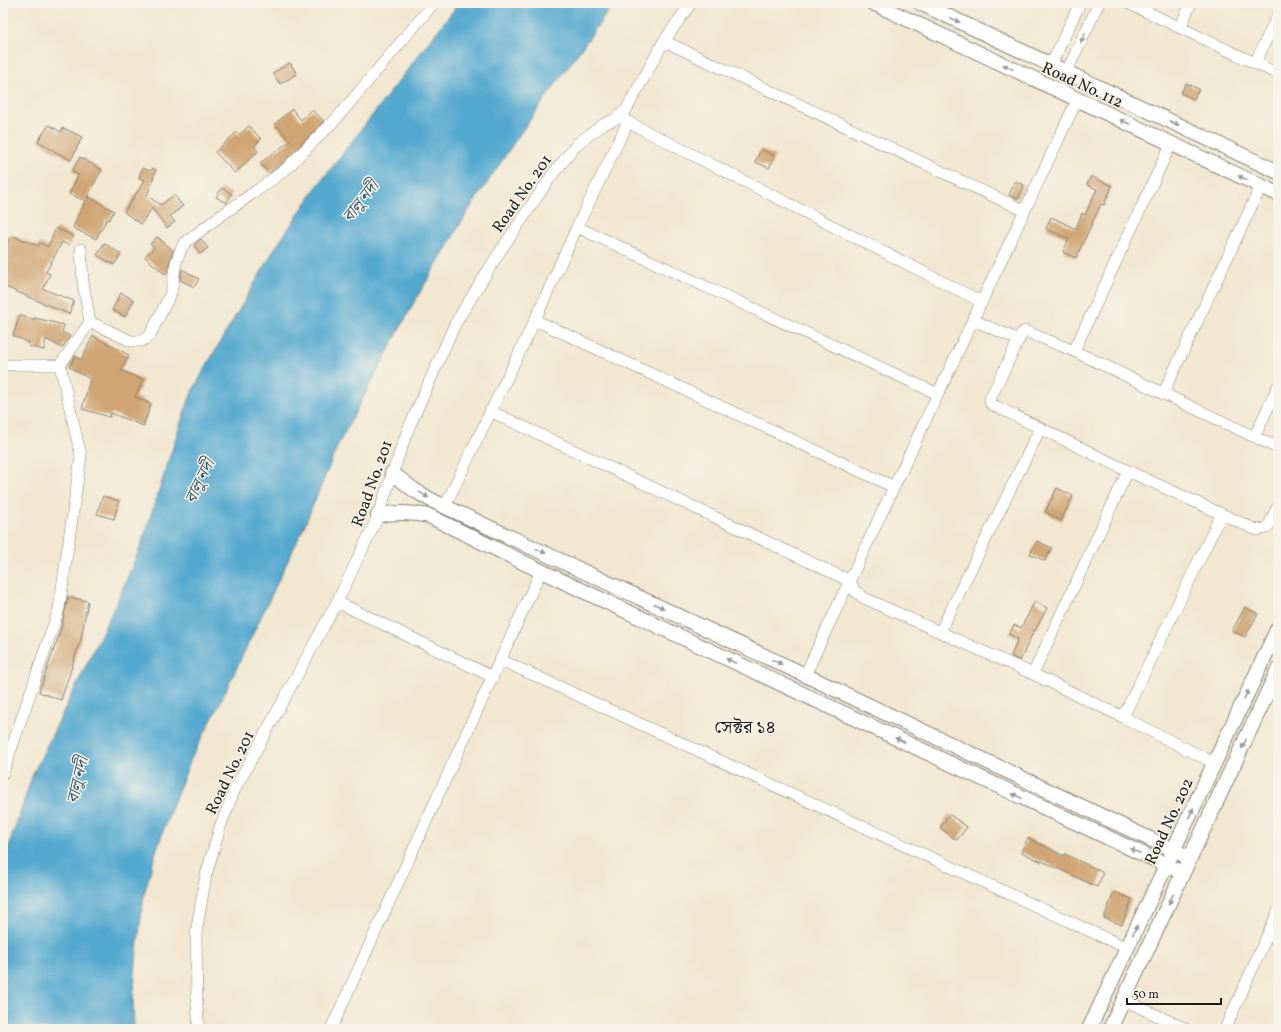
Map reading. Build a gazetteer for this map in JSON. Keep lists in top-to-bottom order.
{
  "streets": {
    "street": ["Road No. 112", "Road No. 201", "Road No. 202"]
  },
  "districts": ["সেক্টর ১৪"],
  "water": ["বালু নদী"],
  "scale_bar": "50 m"
}
